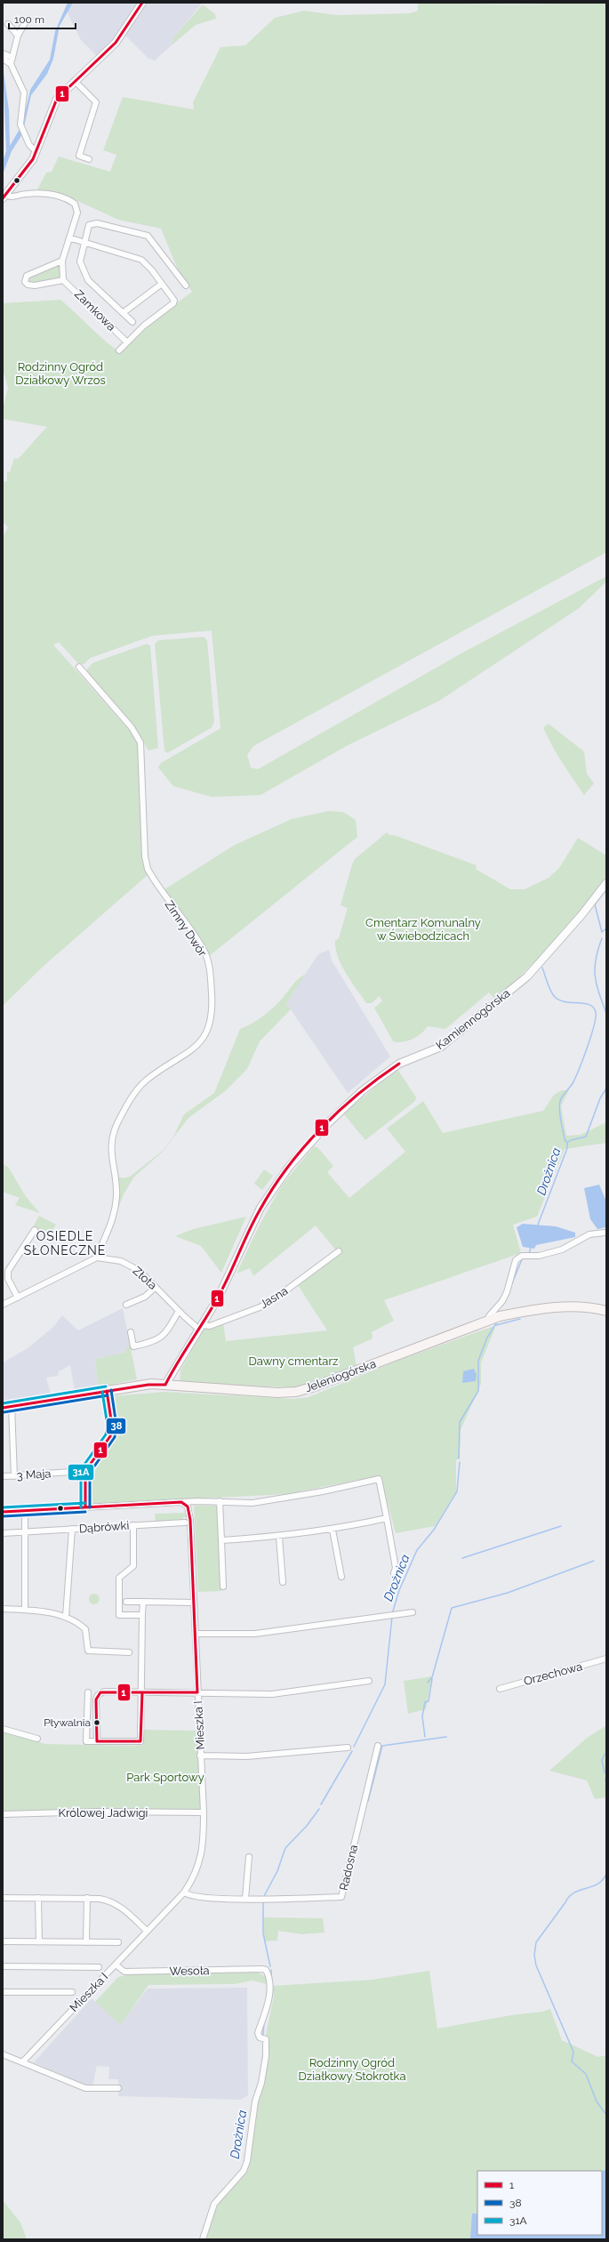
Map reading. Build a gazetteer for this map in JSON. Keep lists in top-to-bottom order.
{
  "streets": {
    "main road": ["Jeleniogórska"],
    "street": [
      "Zamkowa",
      "Zimny Dwór",
      "Kamiennogórska",
      "Złota",
      "Jasna",
      "3 Maja",
      "Dąbrówki",
      "Orzechowa",
      "Mieszka I",
      "Królowej Jadwigi",
      "Radosna",
      "Wesoła"
    ]
  },
  "crossings": [
    ["Zimny Dwór", "Złota"],
    ["Kamiennogórska", "Złota"],
    ["Kamiennogórska", "Jasna"],
    ["Kamiennogórska", "Jeleniogórska"],
    ["Złota", "Jasna"],
    ["Mieszka I", "Królowej Jadwigi"],
    ["Mieszka I", "Radosna"],
    ["Mieszka I", "Wesoła"]
  ],
  "districts": ["OSIEDLE SŁONECZNE"],
  "water": ["Drożnica"],
  "parks": [
    "Rodzinny Ogród Działkowy Wrzos",
    "Cmentarz Komunalny w Świebodzicach",
    "Dawny cmentarz",
    "Park Sportowy",
    "Rodzinny Ogród Działkowy Stokrotka"
  ],
  "places": ["Pływalnia"],
  "lines": ["transit line 1", "transit line 31A", "transit line 38"],
  "legend": ["1", "38", "31A"],
  "scale_bar": "100 m"
}
